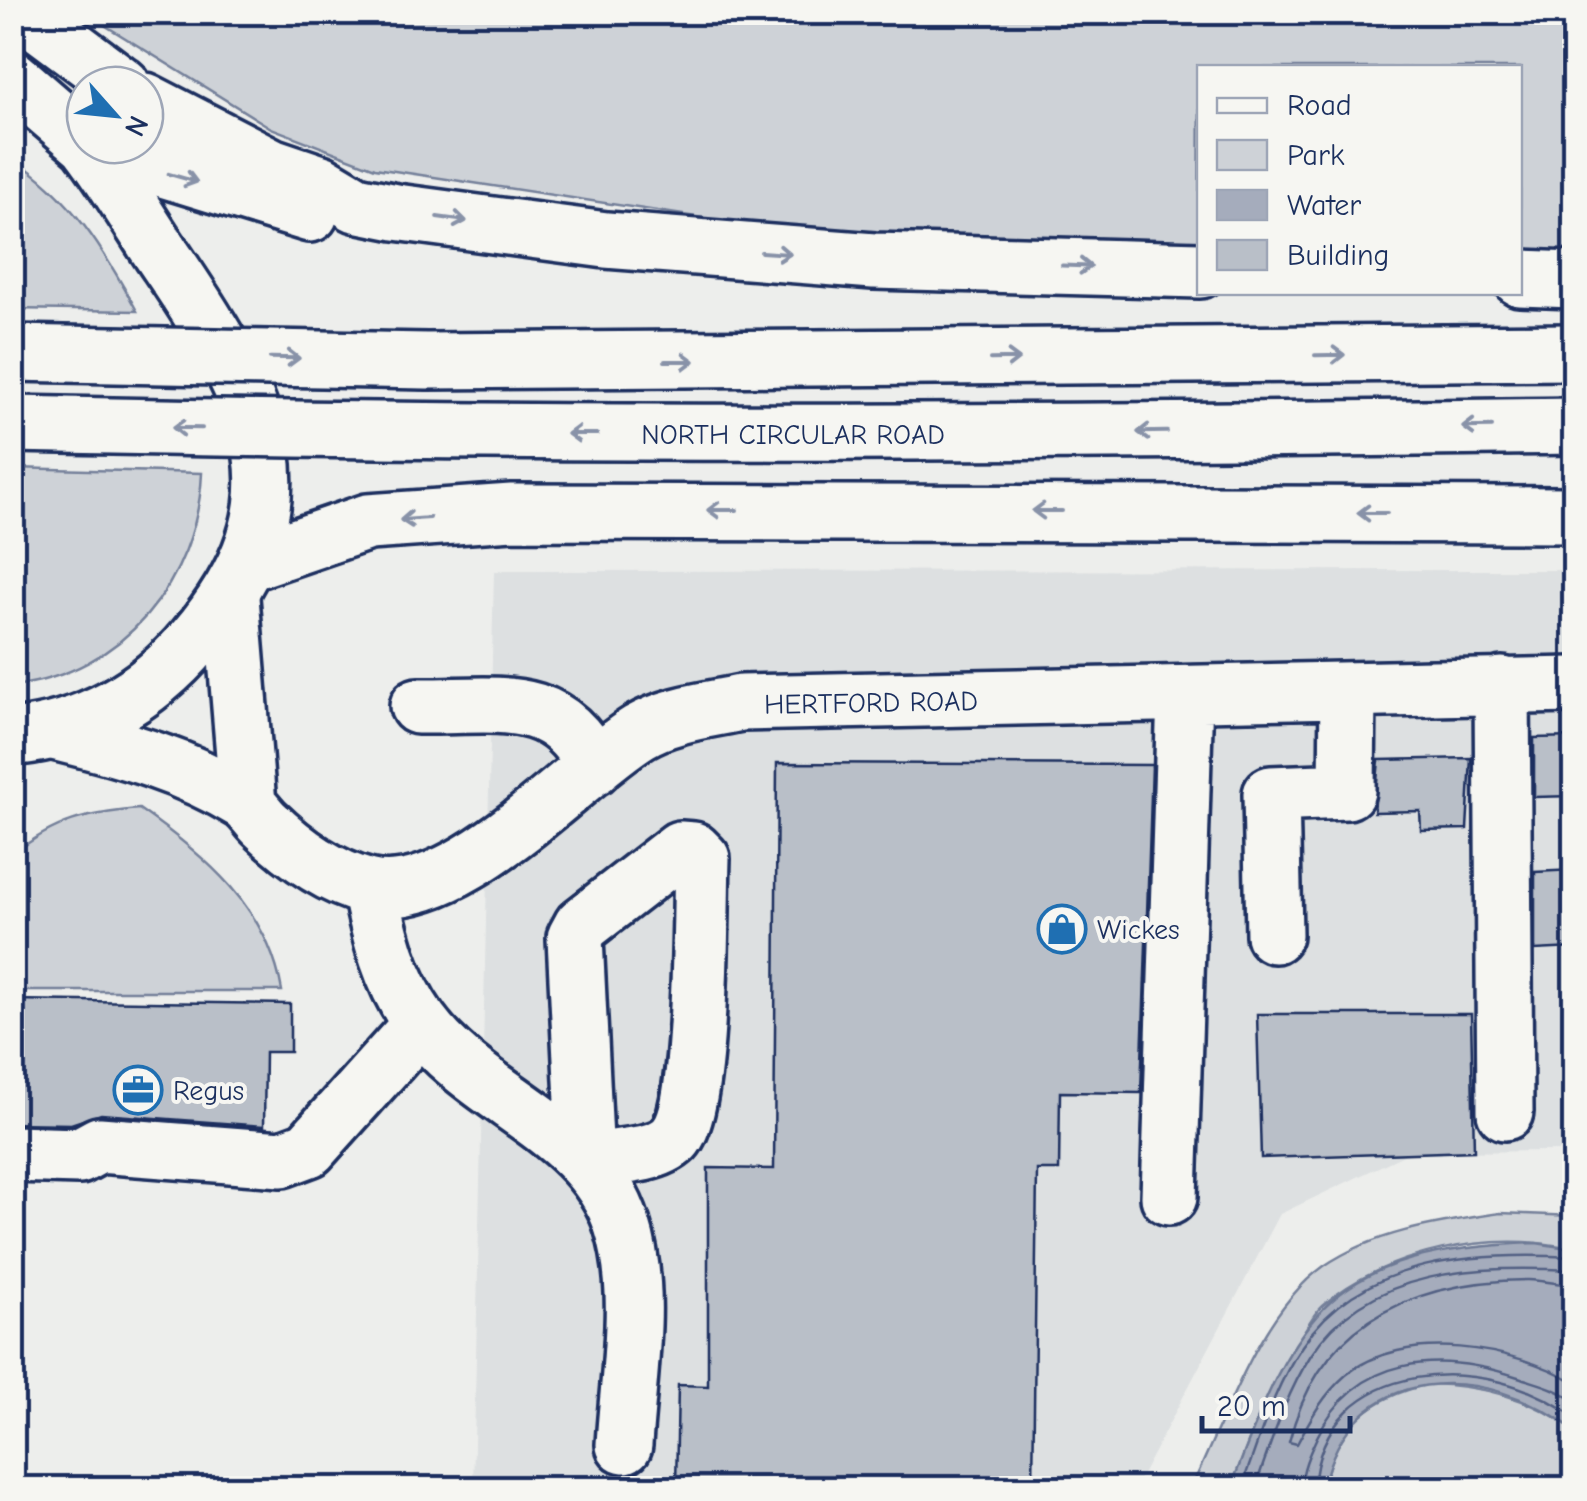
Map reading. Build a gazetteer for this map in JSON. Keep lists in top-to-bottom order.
{
  "streets": {
    "main road": ["NORTH CIRCULAR ROAD", "HERTFORD ROAD"]
  },
  "places": {
    "shop": ["Wickes"],
    "office": ["Regus"]
  },
  "legend": [
    "Road",
    "Park",
    "Water",
    "Building"
  ],
  "scale_bar": "20 m",
  "north": "bottom right"
}
